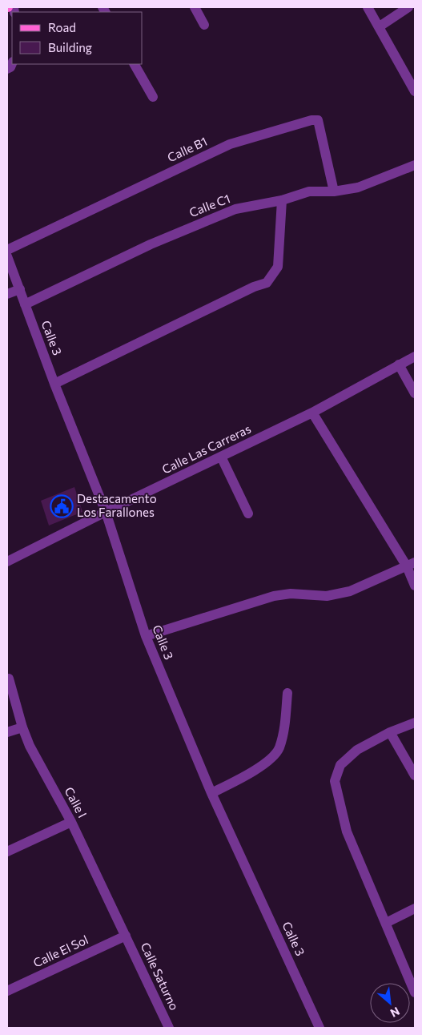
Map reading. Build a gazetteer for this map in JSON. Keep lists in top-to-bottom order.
{
  "streets": {
    "street": [
      "Calle B1",
      "Calle C1",
      "Calle 3",
      "Calle Las Carreras",
      "Calle I",
      "Calle El Sol",
      "Calle Saturno"
    ]
  },
  "crossings": [
    ["Calle B1", "Calle C1"],
    ["Calle C1", "Calle 3"],
    ["Calle 3", "Calle Las Carreras"],
    ["Calle I", "Calle El Sol"],
    ["Calle I", "Calle Saturno"],
    ["Calle El Sol", "Calle Saturno"]
  ],
  "places": {
    "public building": ["Destacamento Los Farallones"]
  },
  "legend": ["Road", "Building"],
  "north": "bottom right"
}
